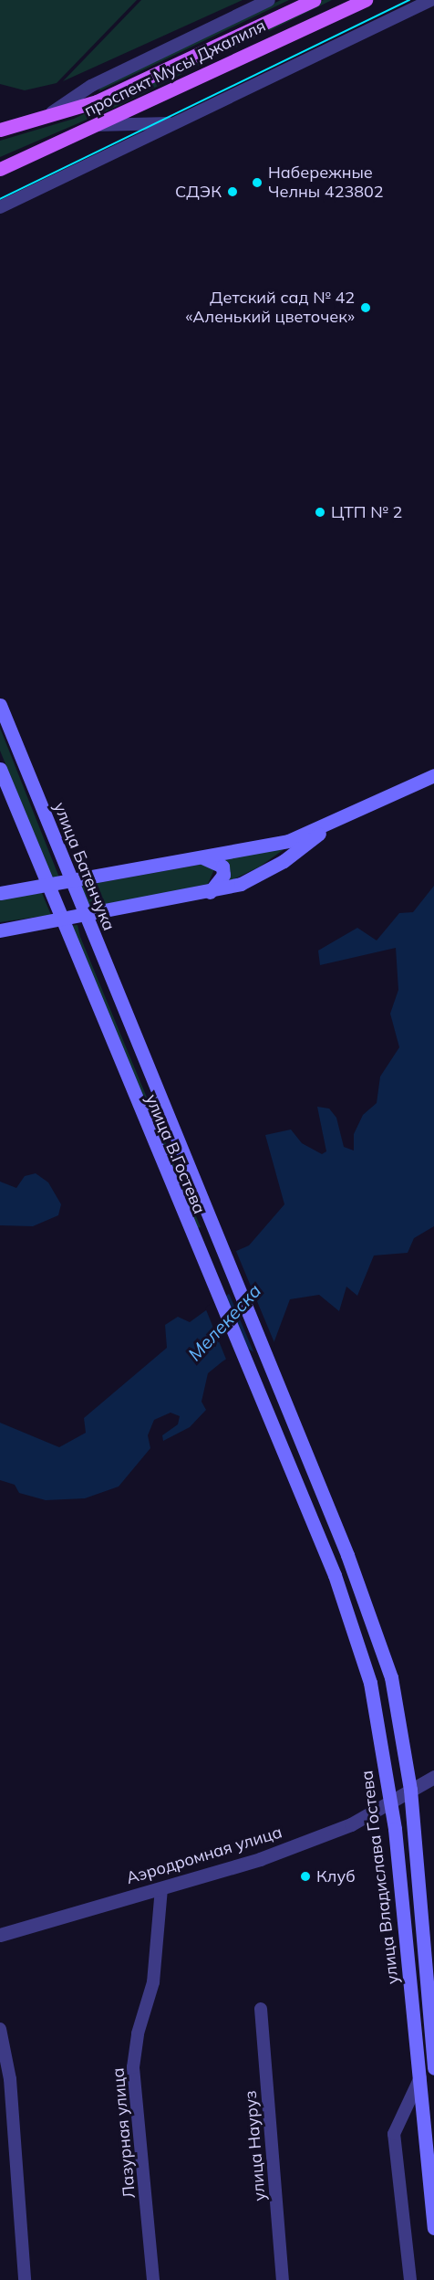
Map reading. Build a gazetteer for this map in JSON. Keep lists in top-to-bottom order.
{
  "streets": {
    "main road": [
      "проспект Мусы Джалиля",
      "улица Батенчука",
      "улица В.Гостева",
      "улица Владислава Гостева"
    ],
    "street": ["Аэродромная улица", "Лазурная улица", "улица Науруз"]
  },
  "crossings": [
    ["улица Батенчука", "улица В.Гостева"],
    ["улица В.Гостева", "улица Владислава Гостева"],
    ["Аэродромная улица", "улица Владислава Гостева"],
    ["Аэродромная улица", "Лазурная улица"]
  ],
  "water": ["Мелекеска"],
  "places": [
    "Набережные Челны 423802",
    "СДЭК",
    "Детский сад № 42 «Аленький цветочек»",
    "ЦТП № 2",
    "Клуб"
  ]
}
